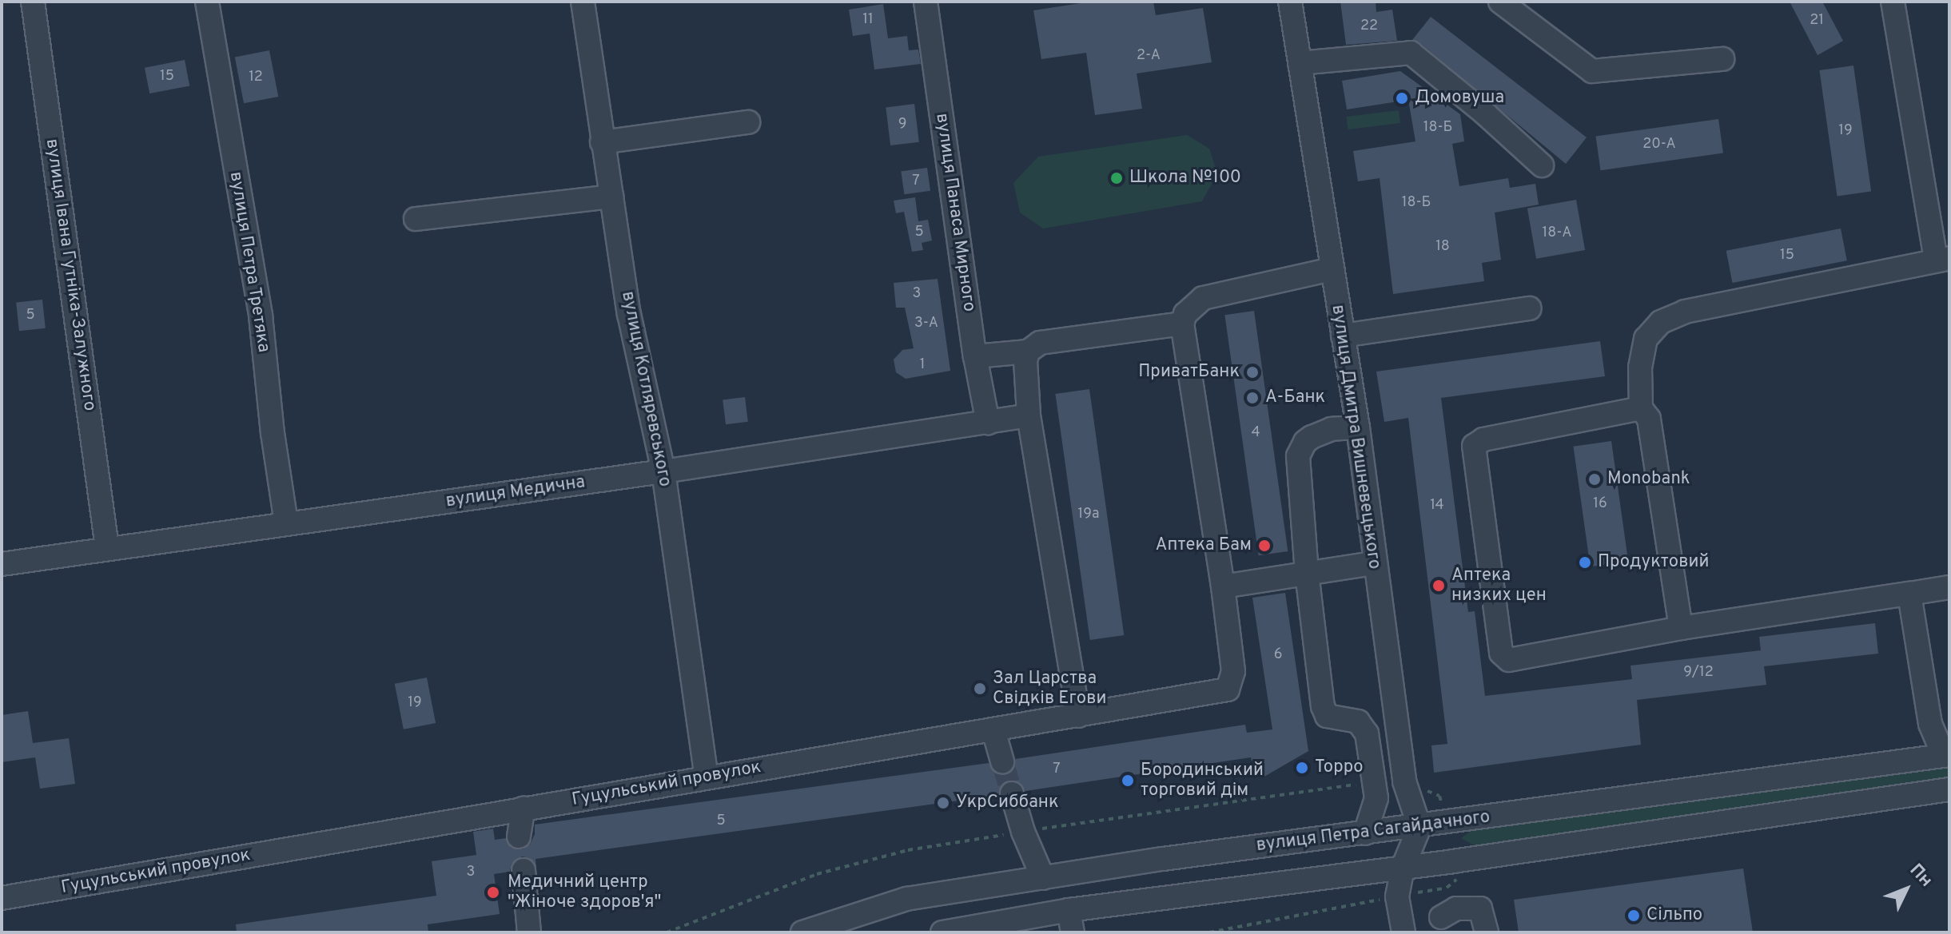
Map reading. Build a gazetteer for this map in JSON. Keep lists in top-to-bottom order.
{
  "streets": {
    "street": [
      "вулиця Панаса Мирного",
      "вулиця Петра Третяка",
      "вулиця Івана Гутніка-Залужного",
      "вулиця Котляревського",
      "вулиця Дмитра Вишневецького",
      "вулиця Медична",
      "Гуцульський провулок",
      "вулиця Петра Сагайдачного"
    ]
  },
  "crossings": [
    ["вулиця Панаса Мирного", "вулиця Медична"],
    ["вулиця Петра Третяка", "вулиця Медична"],
    ["вулиця Івана Гутніка-Залужного", "вулиця Медична"],
    ["вулиця Котляревського", "вулиця Медична"],
    ["вулиця Котляревського", "Гуцульський провулок"],
    ["вулиця Дмитра Вишневецького", "вулиця Петра Сагайдачного"]
  ],
  "places": [
    "Домовуша",
    "Школа №100",
    "ПриватБанк",
    "А-Банк",
    "Monobank",
    "Аптека Бам",
    "Продуктовий",
    "Аптека низких цен",
    "Зал Царства Свiдкiв Егови",
    "Торро",
    "Бородинський торговий дім",
    "УкрСиббанк",
    "Медичний центр \"Жіноче здоров'я\"",
    "Сільпо"
  ],
  "house_numbers": [
    "11",
    "21",
    "22",
    "2-А",
    "15",
    "12",
    "9",
    "18-Б",
    "19",
    "20-А",
    "7",
    "18-Б",
    "5",
    "18-А",
    "18",
    "15",
    "3",
    "5",
    "3-А",
    "1",
    "4",
    "16",
    "14",
    "19а",
    "6",
    "9/12",
    "19",
    "7",
    "5",
    "3"
  ],
  "north": "top right"
}
